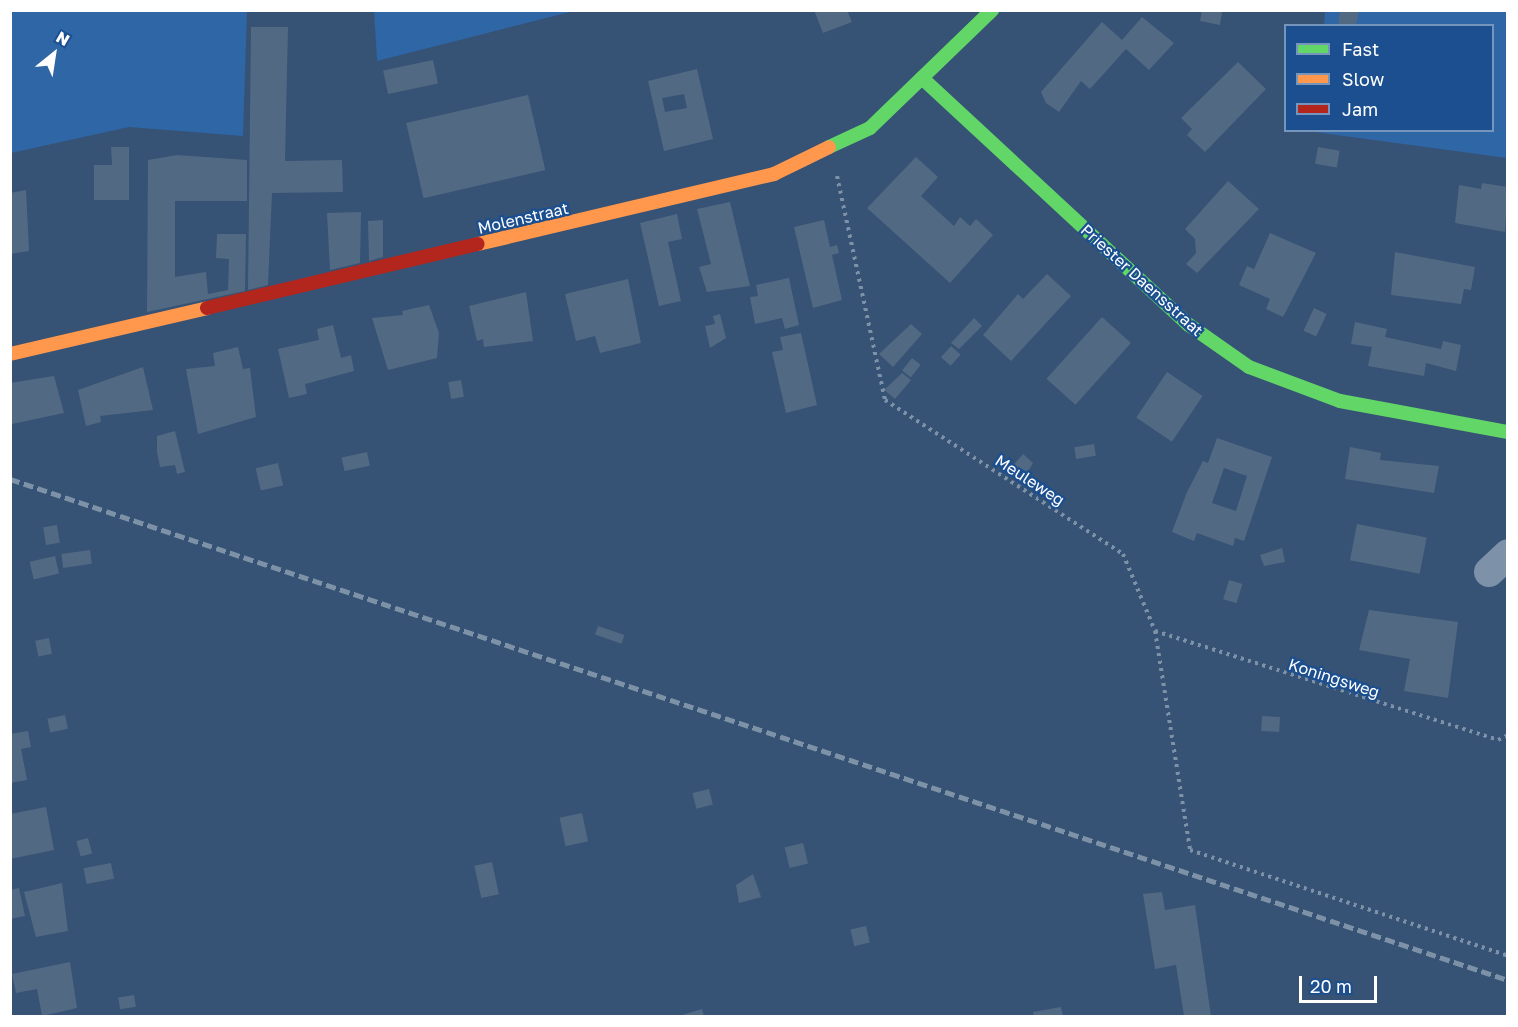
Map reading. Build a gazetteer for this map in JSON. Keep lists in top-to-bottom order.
{
  "streets": {
    "street": ["Molenstraat", "Priester Daensstraat"],
    "path": ["Meuleweg", "Koningsweg"]
  },
  "crossings": [
    ["Molenstraat", "Priester Daensstraat"],
    ["Molenstraat", "Meuleweg"],
    ["Meuleweg", "Koningsweg"]
  ],
  "legend": ["Fast", "Slow", "Jam"],
  "scale_bar": "20 m",
  "north": "top right"
}
